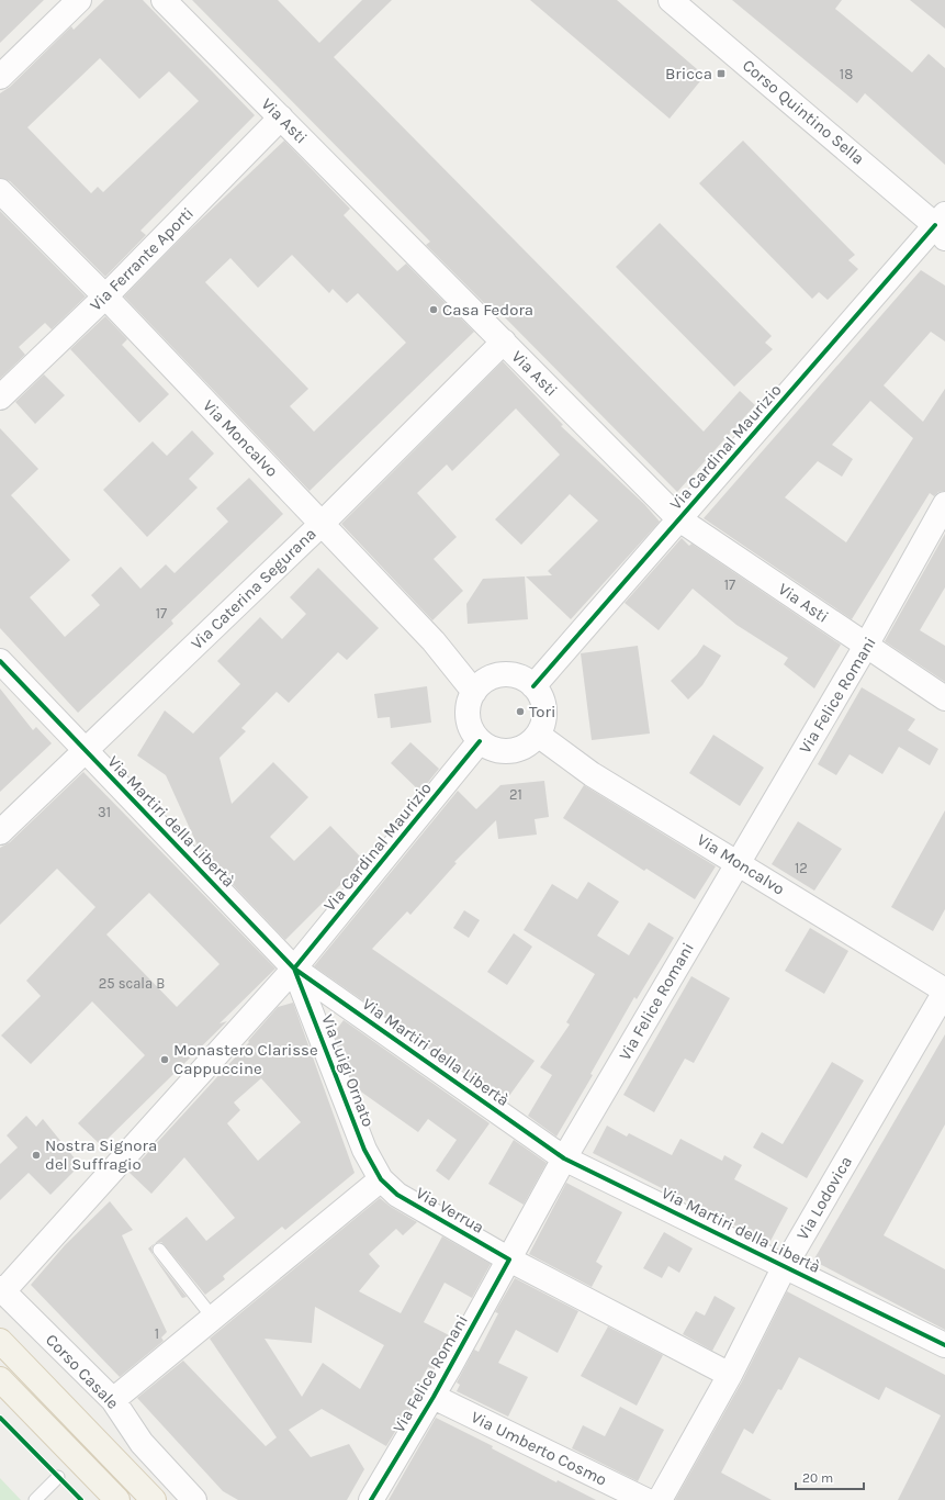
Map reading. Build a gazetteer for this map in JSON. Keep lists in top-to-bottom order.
{
  "streets": {
    "street": [
      "Corso Quintino Sella",
      "Via Asti",
      "Via Ferrante Aporti",
      "Via Moncalvo",
      "Via Cardinal Maurizio",
      "Via Caterina Segurana",
      "Via Felice Romani",
      "Via Martiri della Libertà",
      "Via Luigi Ornato",
      "Via Lodovica",
      "Via Verrua",
      "Corso Casale",
      "Via Umberto Cosmo"
    ]
  },
  "crossings": [
    ["Corso Quintino Sella", "Via Cardinal Maurizio"],
    ["Via Asti", "Via Ferrante Aporti"],
    ["Via Asti", "Via Cardinal Maurizio"],
    ["Via Asti", "Via Caterina Segurana"],
    ["Via Asti", "Via Felice Romani"],
    ["Via Ferrante Aporti", "Via Moncalvo"],
    ["Via Moncalvo", "Via Cardinal Maurizio"],
    ["Via Moncalvo", "Via Caterina Segurana"],
    ["Via Moncalvo", "Via Felice Romani"],
    ["Via Moncalvo", "Via Lodovica"],
    ["Via Cardinal Maurizio", "Via Martiri della Libertà"],
    ["Via Cardinal Maurizio", "Via Luigi Ornato"],
    ["Via Cardinal Maurizio", "Corso Casale"],
    ["Via Caterina Segurana", "Via Martiri della Libertà"],
    ["Via Felice Romani", "Via Martiri della Libertà"],
    ["Via Felice Romani", "Via Verrua"],
    ["Via Felice Romani", "Via Umberto Cosmo"],
    ["Via Martiri della Libertà", "Via Luigi Ornato"],
    ["Via Martiri della Libertà", "Via Lodovica"],
    ["Via Luigi Ornato", "Via Verrua"],
    ["Via Lodovica", "Via Verrua"]
  ],
  "places": {
    "transit": ["Bricca"],
    "other": [
      "Casa Fedora",
      "Tori",
      "Monastero Clarisse Cappuccine",
      "Nostra Signora del Suffragio"
    ]
  },
  "house_numbers": [
    "18",
    "17",
    "17",
    "21",
    "31",
    "12",
    "25 scala B",
    "1"
  ],
  "scale_bar": "20 m"
}
